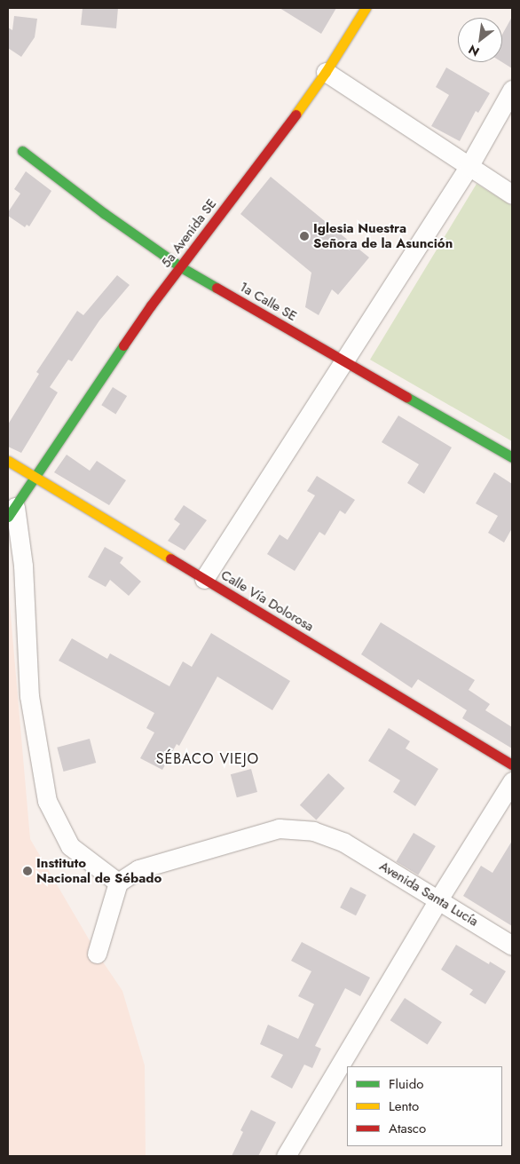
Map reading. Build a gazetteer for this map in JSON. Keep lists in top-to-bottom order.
{
  "streets": {
    "street": [
      "5a Avenida SE",
      "1a Calle SE",
      "Calle Vía Dolorosa",
      "Avenida Santa Lucía"
    ]
  },
  "crossings": [
    ["5a Avenida SE", "1a Calle SE"],
    ["5a Avenida SE", "Calle Vía Dolorosa"]
  ],
  "districts": ["SÉBACO VIEJO"],
  "places": ["Iglesia Nuestra Señora de la Asunción", "Instituto Nacional de Sébado"],
  "legend": ["Fluido", "Lento", "Atasco"],
  "north": "bottom left"
}
